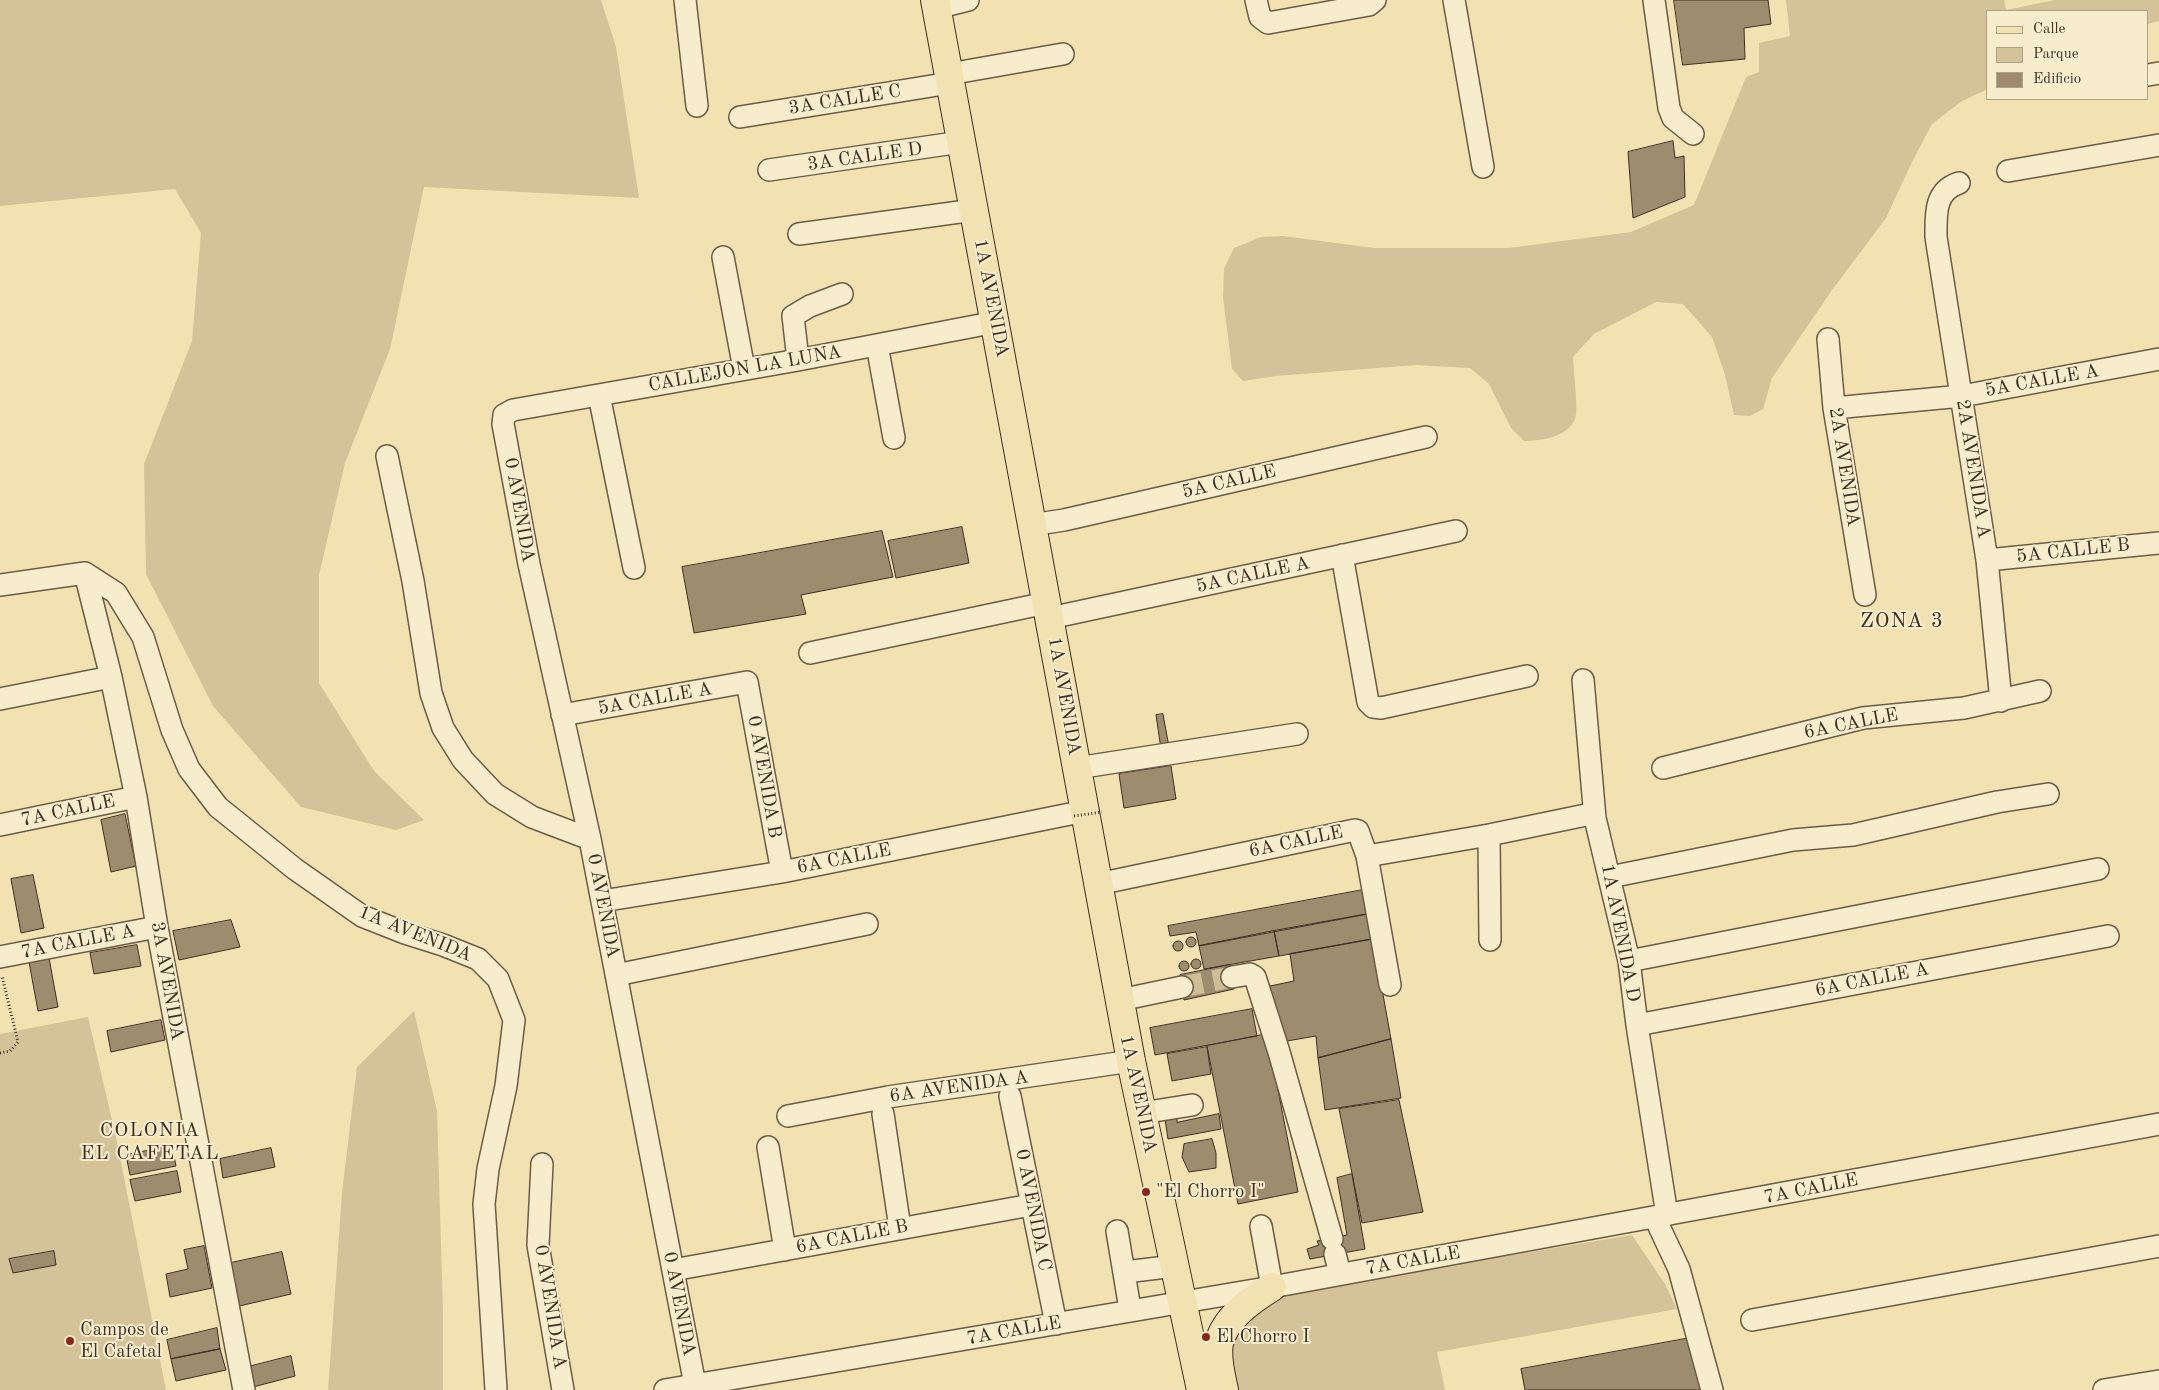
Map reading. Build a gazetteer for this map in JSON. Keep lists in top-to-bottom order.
{
  "streets": {
    "main road": ["1A AVENIDA"],
    "street": [
      "3A CALLE C",
      "3A CALLE D",
      "CALLEJON LA LUNA",
      "5A CALLE A",
      "2A AVENIDA",
      "2A AVENIDA A",
      "5A CALLE",
      "0 AVENIDA",
      "5A CALLE B",
      "6A CALLE",
      "0 AVENIDA B",
      "7A CALLE",
      "1A AVENIDA D",
      "7A CALLE A",
      "6A CALLE A",
      "3A AVENIDA",
      "6A AVENIDA A",
      "0 AVENIDA C",
      "6A CALLE B",
      "0 AVENIDA A"
    ]
  },
  "crossings": [
    ["3A CALLE C", "1A AVENIDA"],
    ["3A CALLE D", "1A AVENIDA"],
    ["1A AVENIDA", "CALLEJON LA LUNA"],
    ["1A AVENIDA", "5A CALLE A"],
    ["1A AVENIDA", "5A CALLE"],
    ["1A AVENIDA", "6A CALLE"],
    ["1A AVENIDA", "7A CALLE"],
    ["1A AVENIDA", "3A AVENIDA"],
    ["1A AVENIDA", "6A AVENIDA A"],
    ["CALLEJON LA LUNA", "0 AVENIDA"],
    ["5A CALLE A", "2A AVENIDA"],
    ["5A CALLE A", "2A AVENIDA A"],
    ["5A CALLE A", "0 AVENIDA"],
    ["5A CALLE A", "0 AVENIDA B"],
    ["2A AVENIDA A", "5A CALLE B"],
    ["2A AVENIDA A", "6A CALLE"],
    ["0 AVENIDA", "6A CALLE"],
    ["0 AVENIDA", "7A CALLE"],
    ["0 AVENIDA", "6A CALLE B"],
    ["6A CALLE", "0 AVENIDA B"],
    ["6A CALLE", "1A AVENIDA D"],
    ["7A CALLE", "1A AVENIDA D"],
    ["7A CALLE", "3A AVENIDA"],
    ["7A CALLE", "0 AVENIDA C"],
    ["1A AVENIDA D", "6A CALLE A"],
    ["7A CALLE A", "3A AVENIDA"],
    ["0 AVENIDA C", "6A CALLE B"]
  ],
  "districts": ["ZONA 3", "COLONIA EL CAFETAL"],
  "places": ["\"El Chorro I\"", "El Chorro I", "Campos de El Cafetal"],
  "legend": ["Calle", "Parque", "Edificio"]
}
